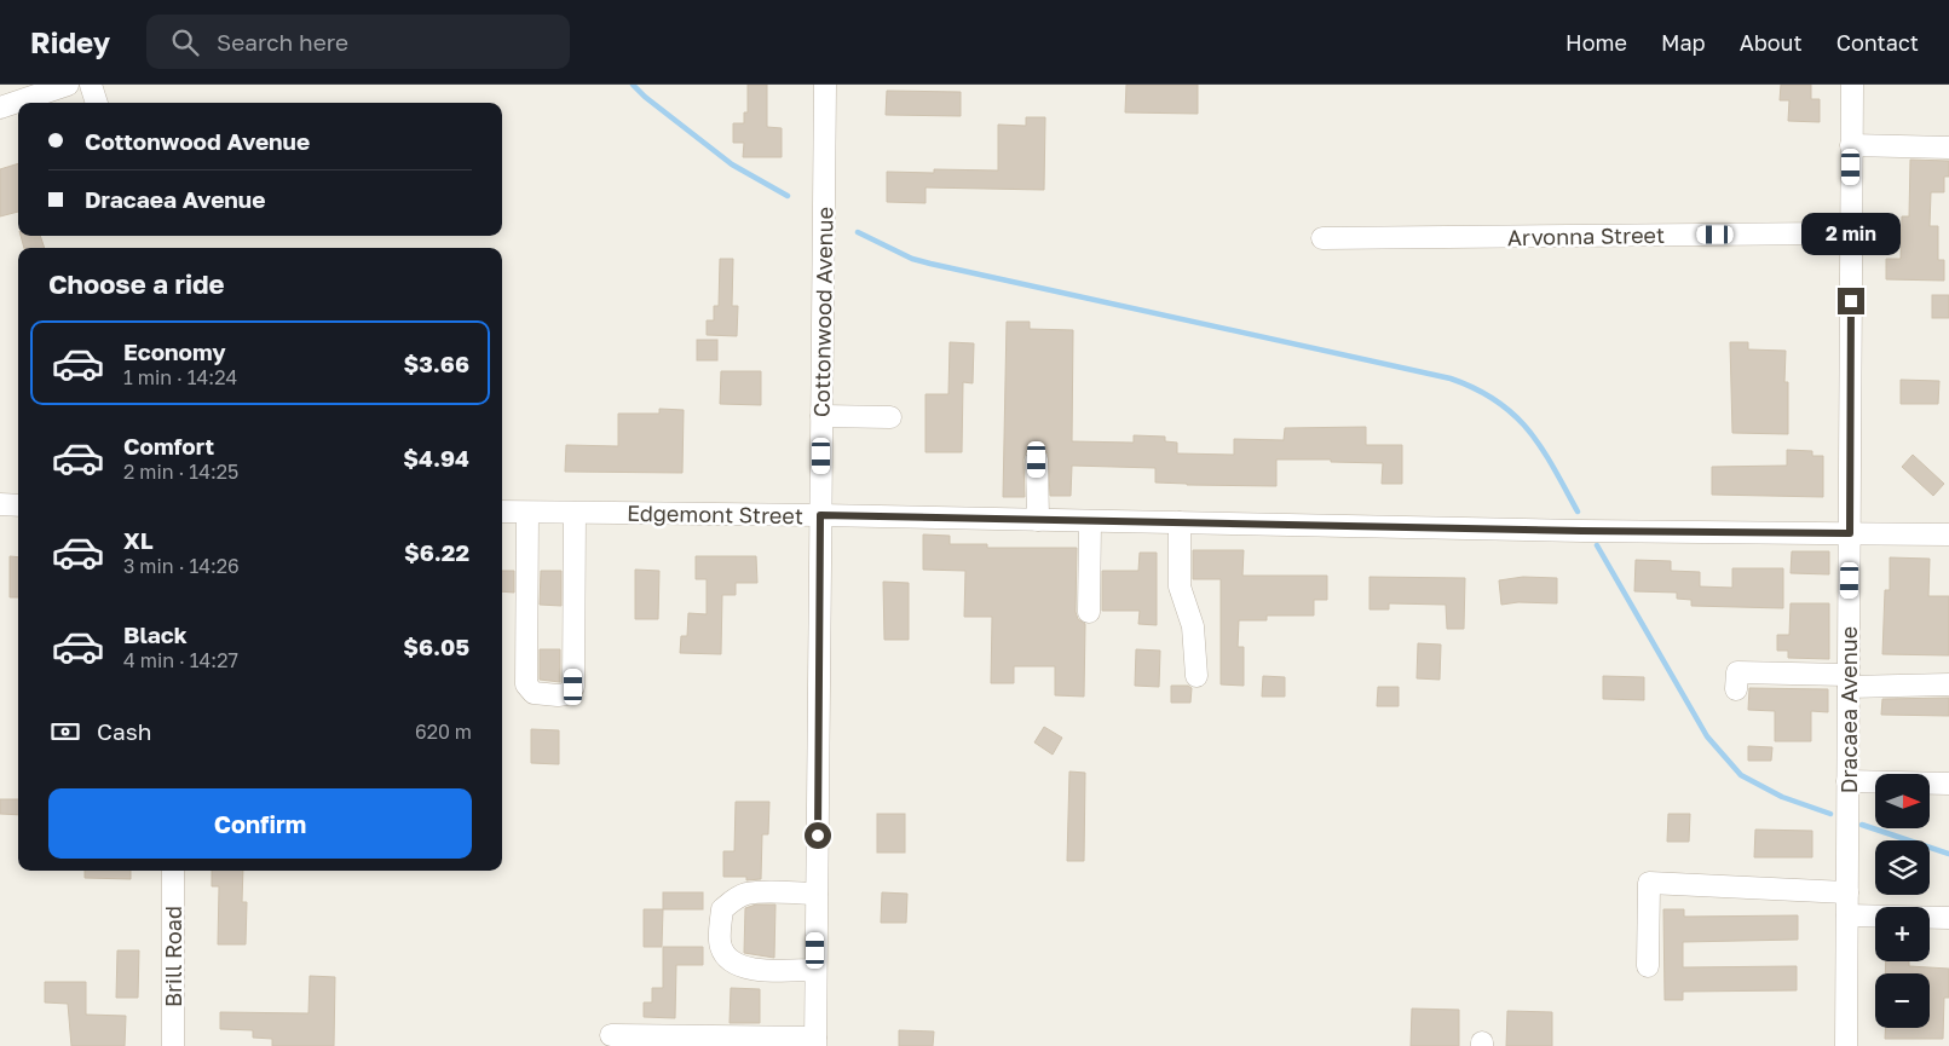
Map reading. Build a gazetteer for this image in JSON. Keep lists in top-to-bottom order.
{
  "streets": {
    "street": [
      "Arvonna Street",
      "Cottonwood Avenue",
      "Edgemont Street",
      "Dracaea Avenue",
      "Brill Road"
    ]
  },
  "crossings": [
    ["Arvonna Street", "Dracaea Avenue"],
    ["Cottonwood Avenue", "Edgemont Street"],
    ["Edgemont Street", "Dracaea Avenue"]
  ],
  "north": "right",
  "page": {
    "header": "Ridey",
    "search": "Search here",
    "nav": [
      "Home",
      "Map",
      "About",
      "Contact"
    ],
    "banner": ["Cottonwood Avenue", "Dracaea Avenue"],
    "bubble": "2 min",
    "heading": "Choose a ride",
    "list": [
      {
        "name": "Economy",
        "note": "1 min · 14:24",
        "value": "$3.66"
      },
      {
        "name": "Comfort",
        "note": "2 min · 14:25",
        "value": "$4.94"
      },
      {
        "name": "XL",
        "note": "3 min · 14:26",
        "value": "$6.22"
      },
      {
        "name": "Black",
        "note": "4 min · 14:27",
        "value": "$6.05"
      }
    ],
    "pay": ["Cash", "620 m"],
    "map_buttons": ["+", "−"],
    "buttons": "Confirm"
  }
}
